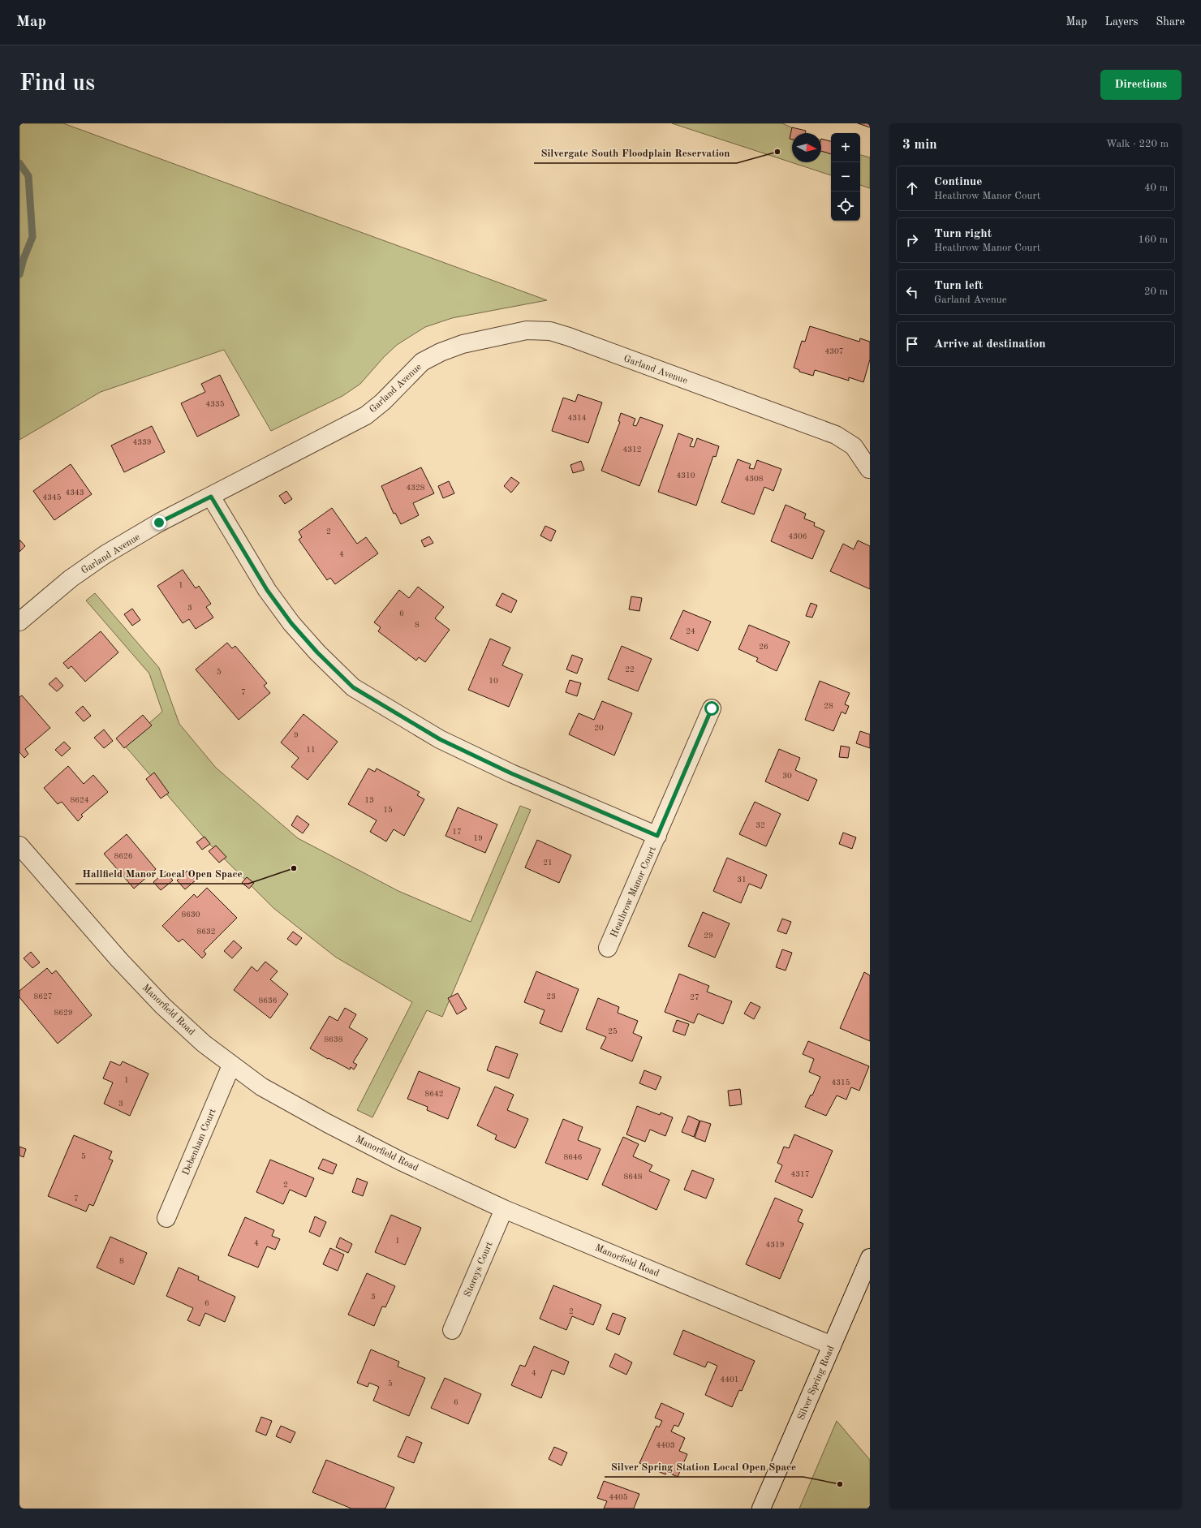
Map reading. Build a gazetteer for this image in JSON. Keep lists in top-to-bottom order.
{
  "streets": {
    "street": [
      "Garland Avenue",
      "Heathrow Manor Court",
      "Manorfield Road",
      "Debenham Court",
      "Storeys Court",
      "Silver Spring Road"
    ]
  },
  "crossings": [
    ["Garland Avenue", "Heathrow Manor Court"],
    ["Manorfield Road", "Debenham Court"],
    ["Manorfield Road", "Storeys Court"],
    ["Manorfield Road", "Silver Spring Road"]
  ],
  "places": ["Silvergate South Floodplain Reservation", "Hallfield Manor Local Open Space", "Silver Spring Station Local Open Space"],
  "house_numbers": [
    "4307",
    "4335",
    "4314",
    "4339",
    "4312",
    "4310",
    "4308",
    "4328",
    "4343",
    "4345",
    "2",
    "4306",
    "4",
    "1",
    "3",
    "6",
    "8",
    "24",
    "26",
    "22",
    "5",
    "10",
    "7",
    "28",
    "20",
    "9",
    "11",
    "30",
    "8624",
    "13",
    "15",
    "32",
    "17",
    "19",
    "8626",
    "21",
    "31",
    "8630",
    "8632",
    "29",
    "8627",
    "23",
    "27",
    "8636",
    "8629",
    "25",
    "8638",
    "1",
    "4315",
    "8642",
    "3",
    "5",
    "8646",
    "4317",
    "8648",
    "2",
    "7",
    "1",
    "4",
    "4319",
    "8",
    "3",
    "6",
    "2",
    "4",
    "4401",
    "5",
    "6",
    "4403",
    "4405"
  ],
  "north": "right",
  "page": {
    "header": "Map",
    "nav": ["Map", "Layers", "Share"],
    "buttons": "Directions",
    "title": "Find us",
    "heading": ["3 min", "Walk · 220 m"],
    "map_buttons": ["+", "−"],
    "list": [
      ["Continue", "Heathrow Manor Court", "40 m"],
      ["Turn right", "Heathrow Manor Court", "160 m"],
      ["Turn left", "Garland Avenue", "20 m"],
      "Arrive at destination"
    ]
  }
}
